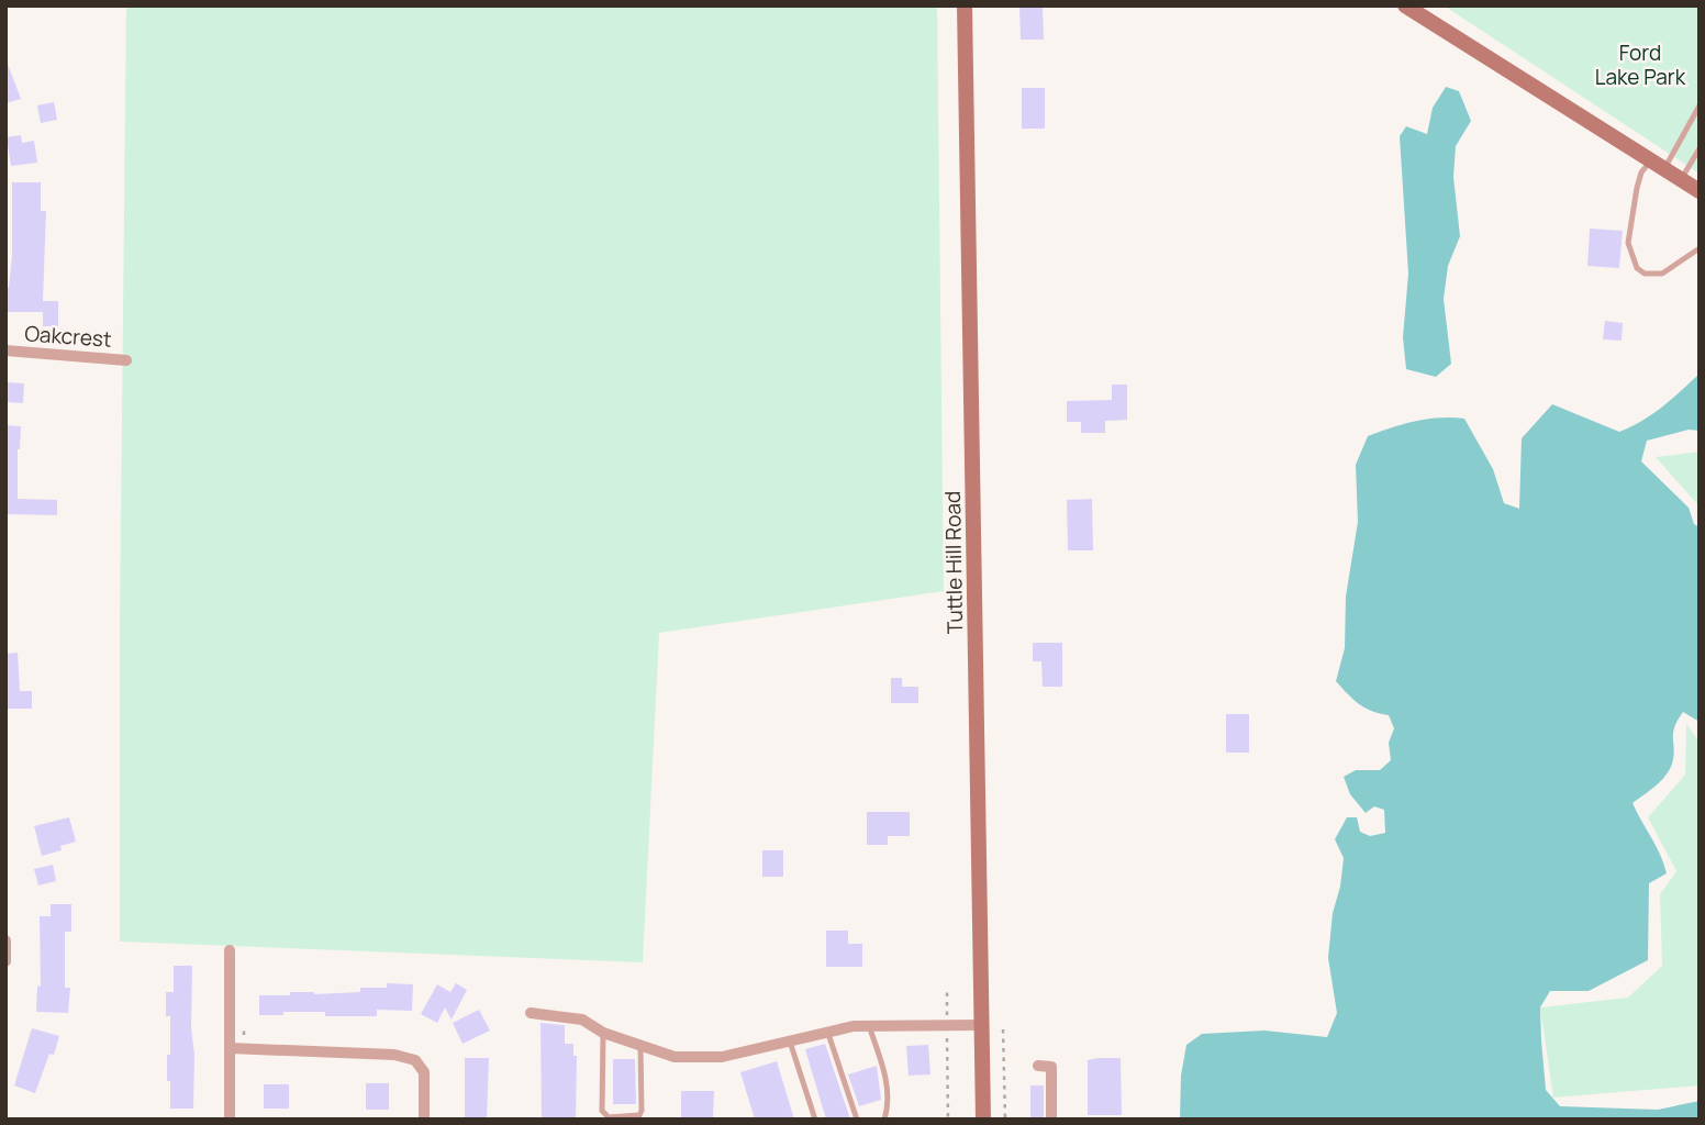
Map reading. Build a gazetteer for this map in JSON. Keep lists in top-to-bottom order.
{
  "streets": {
    "main road": ["Tuttle Hill Road"],
    "street": ["Oakcrest"]
  },
  "parks": ["Ford Lake Park"]
}
